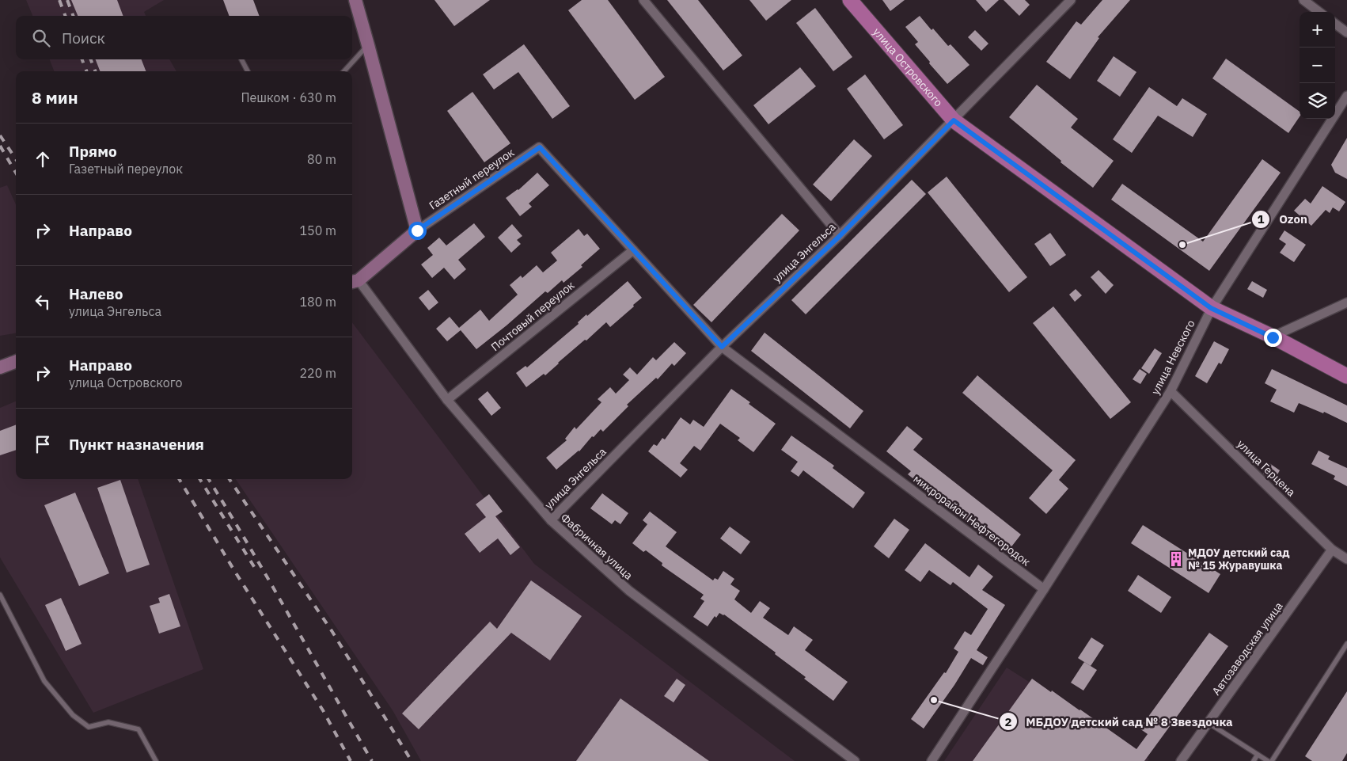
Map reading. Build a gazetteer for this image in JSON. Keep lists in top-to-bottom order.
{
  "streets": {
    "main road": ["улица Островского"],
    "street": [
      "Газетный переулок",
      "улица Энгельса",
      "Почтовый переулок",
      "улица Невского",
      "улица Герцена",
      "микрорайон Нефтегородок",
      "Фабричная улица",
      "Автозаводская улица"
    ]
  },
  "crossings": [
    ["улица Островского", "улица Энгельса"],
    ["улица Островского", "улица Невского"],
    ["Газетный переулок", "микрорайон Нефтегородок"],
    ["улица Энгельса", "микрорайон Нефтегородок"],
    ["улица Энгельса", "Фабричная улица"],
    ["Почтовый переулок", "микрорайон Нефтегородок"],
    ["Почтовый переулок", "Фабричная улица"],
    ["улица Невского", "улица Герцена"],
    ["улица Невского", "микрорайон Нефтегородок"],
    ["улица Герцена", "Автозаводская улица"]
  ],
  "places": {
    "other": ["Ozon", "МБДОУ детский сад № 8 Звездочка"],
    "building": ["МДОУ детский сад № 15 Журавушка"]
  },
  "page": {
    "map_buttons": ["+", "−"],
    "search": "Поиск",
    "heading": ["8 мин", "Пешком · 630 m"],
    "list": [
      ["Прямо", "Газетный переулок", "80 m"],
      ["Направо", "150 m"],
      ["Налево", "улица Энгельса", "180 m"],
      ["Направо", "улица Островского", "220 m"],
      "Пункт назначения"
    ]
  }
}
